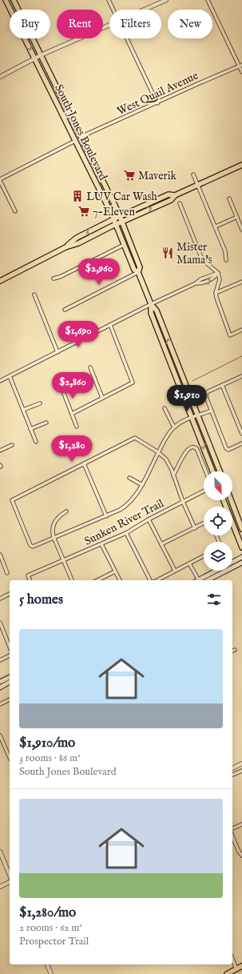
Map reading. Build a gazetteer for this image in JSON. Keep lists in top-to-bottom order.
{
  "streets": {
    "main road": ["South Jones Boulevard"],
    "street": ["West Quail Avenue", "Sunken River Trail"]
  },
  "crossings": [
    ["West Quail Avenue", "South Jones Boulevard"]
  ],
  "places": {
    "supermarket": ["Maverik", "7-Eleven"],
    "building": ["LUV Car Wash"],
    "restaurant": ["Mister Mama's"]
  },
  "north": "bottom right",
  "page": {
    "chip": [
      "Buy",
      "Rent",
      "Filters",
      "New"
    ],
    "price": [
      "$2,960",
      "$1,690",
      "$2,860",
      "$1,910",
      "$1,280"
    ],
    "heading": "5 homes",
    "list": [
      {
        "name": "$1,910/mo",
        "note": "3 rooms · 86 m² · South Jones Boulevard"
      },
      {
        "name": "$1,280/mo",
        "note": "2 rooms · 62 m² · Prospector Trail"
      }
    ]
  }
}
